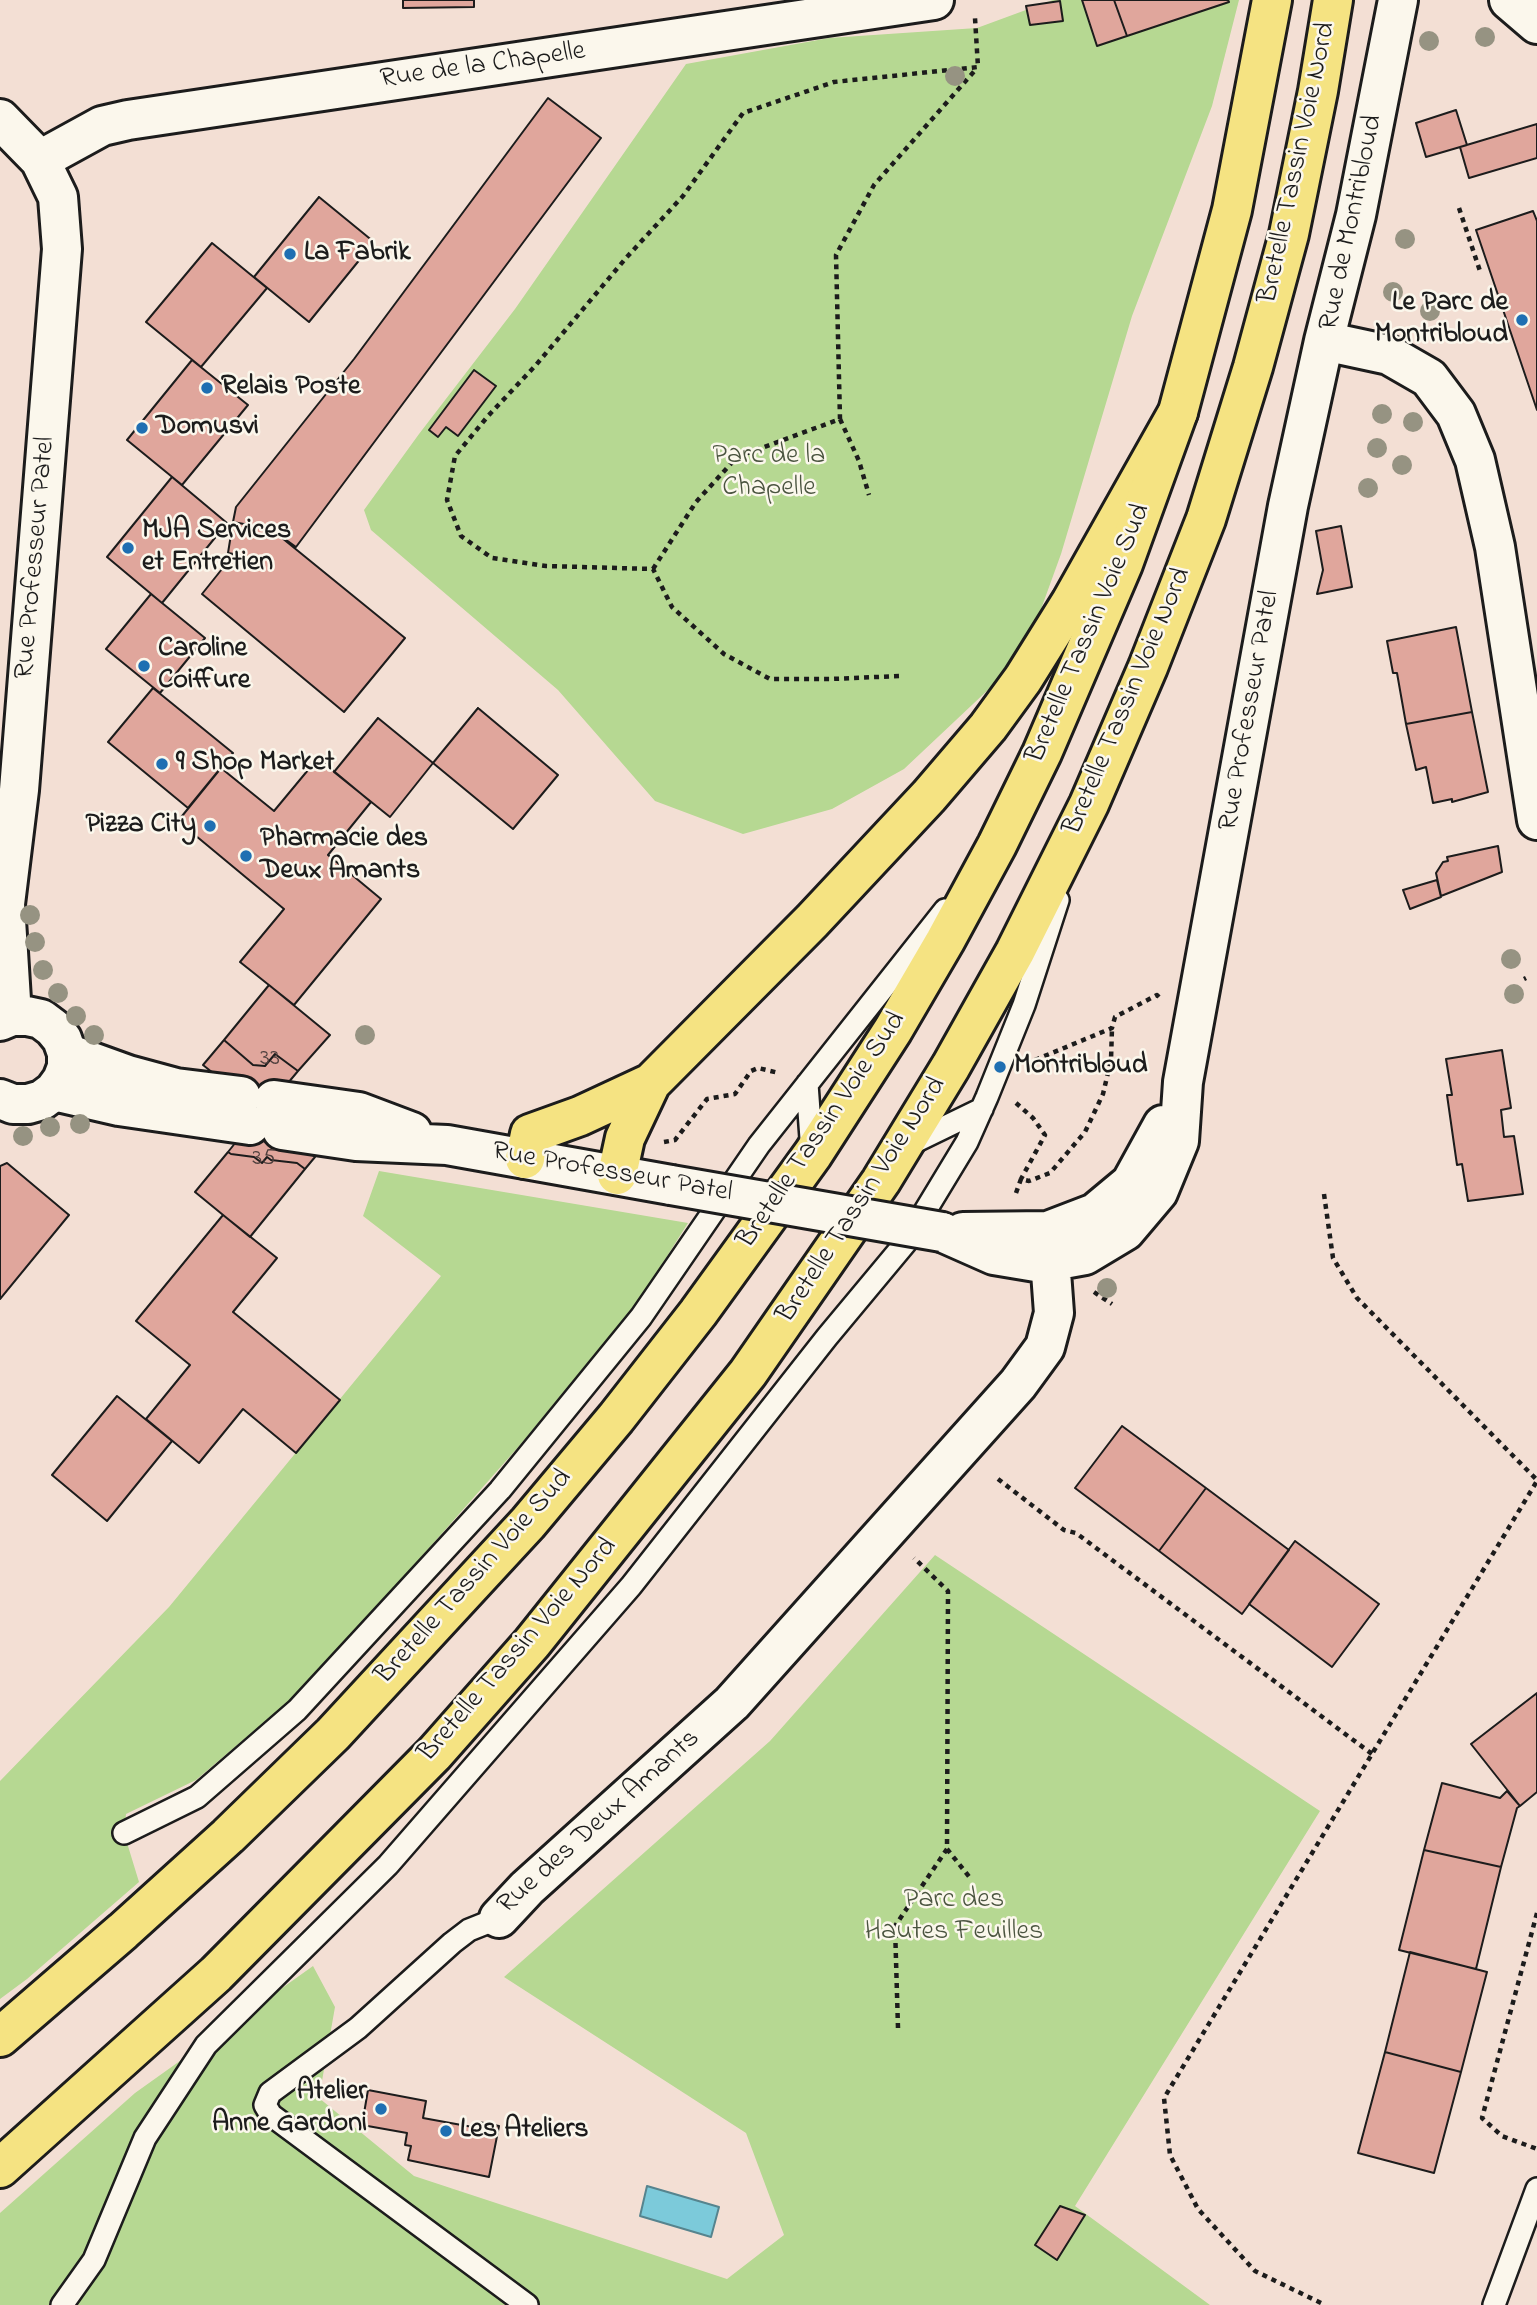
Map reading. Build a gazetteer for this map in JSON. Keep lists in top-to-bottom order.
{
  "streets": {
    "main road": ["Bretelle Tassin Voie Nord", "Bretelle Tassin Voie Sud"],
    "street": [
      "Rue de la Chapelle",
      "Rue de Montribloud",
      "Rue Professeur Patel",
      "Rue des Deux Amants"
    ]
  },
  "crossings": [
    ["Rue de la Chapelle", "Rue Professeur Patel"],
    ["Rue de Montribloud", "Rue Professeur Patel"],
    ["Rue Professeur Patel", "Rue des Deux Amants"]
  ],
  "parks": ["Parc de la Chapelle", "Parc des Hautes Feuilles"],
  "places": [
    "La Fabrik",
    "Le Parc de Montribloud",
    "Relais Poste",
    "Domusvi",
    "MJA Services et Entretien",
    "Caroline Coiffure",
    "9 Shop Market",
    "Pizza City",
    "Pharmacie des Deux Amants",
    "Montribloud",
    "Atelier Anne Gardoni",
    "Les Ateliers"
  ],
  "house_numbers": ["33", "35"]
}
